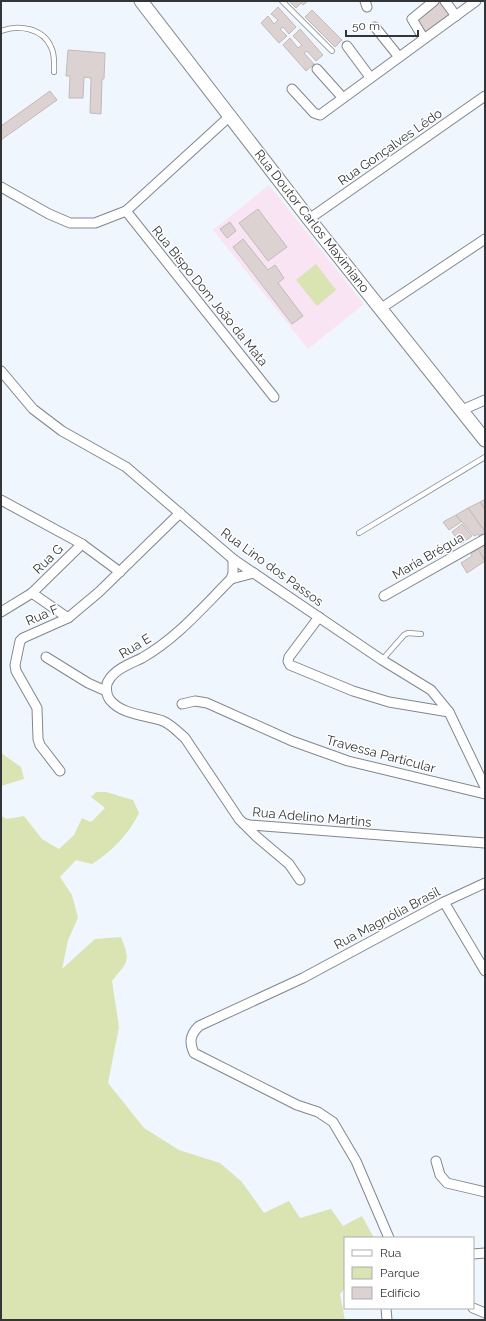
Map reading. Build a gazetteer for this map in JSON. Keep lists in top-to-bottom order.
{
  "streets": {
    "main road": ["Rua Doutor Carlos Maximiano"],
    "street": [
      "Rua Gonçalves Lêdo",
      "Rua Bispo Dom João da Mata",
      "Maria Brégua",
      "Rua G",
      "Rua Lino dos Passos",
      "Rua F",
      "Rua E",
      "Travessa Particular",
      "Rua Adelino Martins",
      "Rua Magnólia Brasil"
    ]
  },
  "crossings": [
    ["Rua Gonçalves Lêdo", "Rua Doutor Carlos Maximiano"],
    ["Rua G", "Rua F"],
    ["Rua Lino dos Passos", "Rua F"],
    ["Rua Lino dos Passos", "Rua E"],
    ["Rua E", "Rua Adelino Martins"]
  ],
  "legend": ["Rua", "Parque", "Edifício"],
  "scale_bar": "50 m"
}
